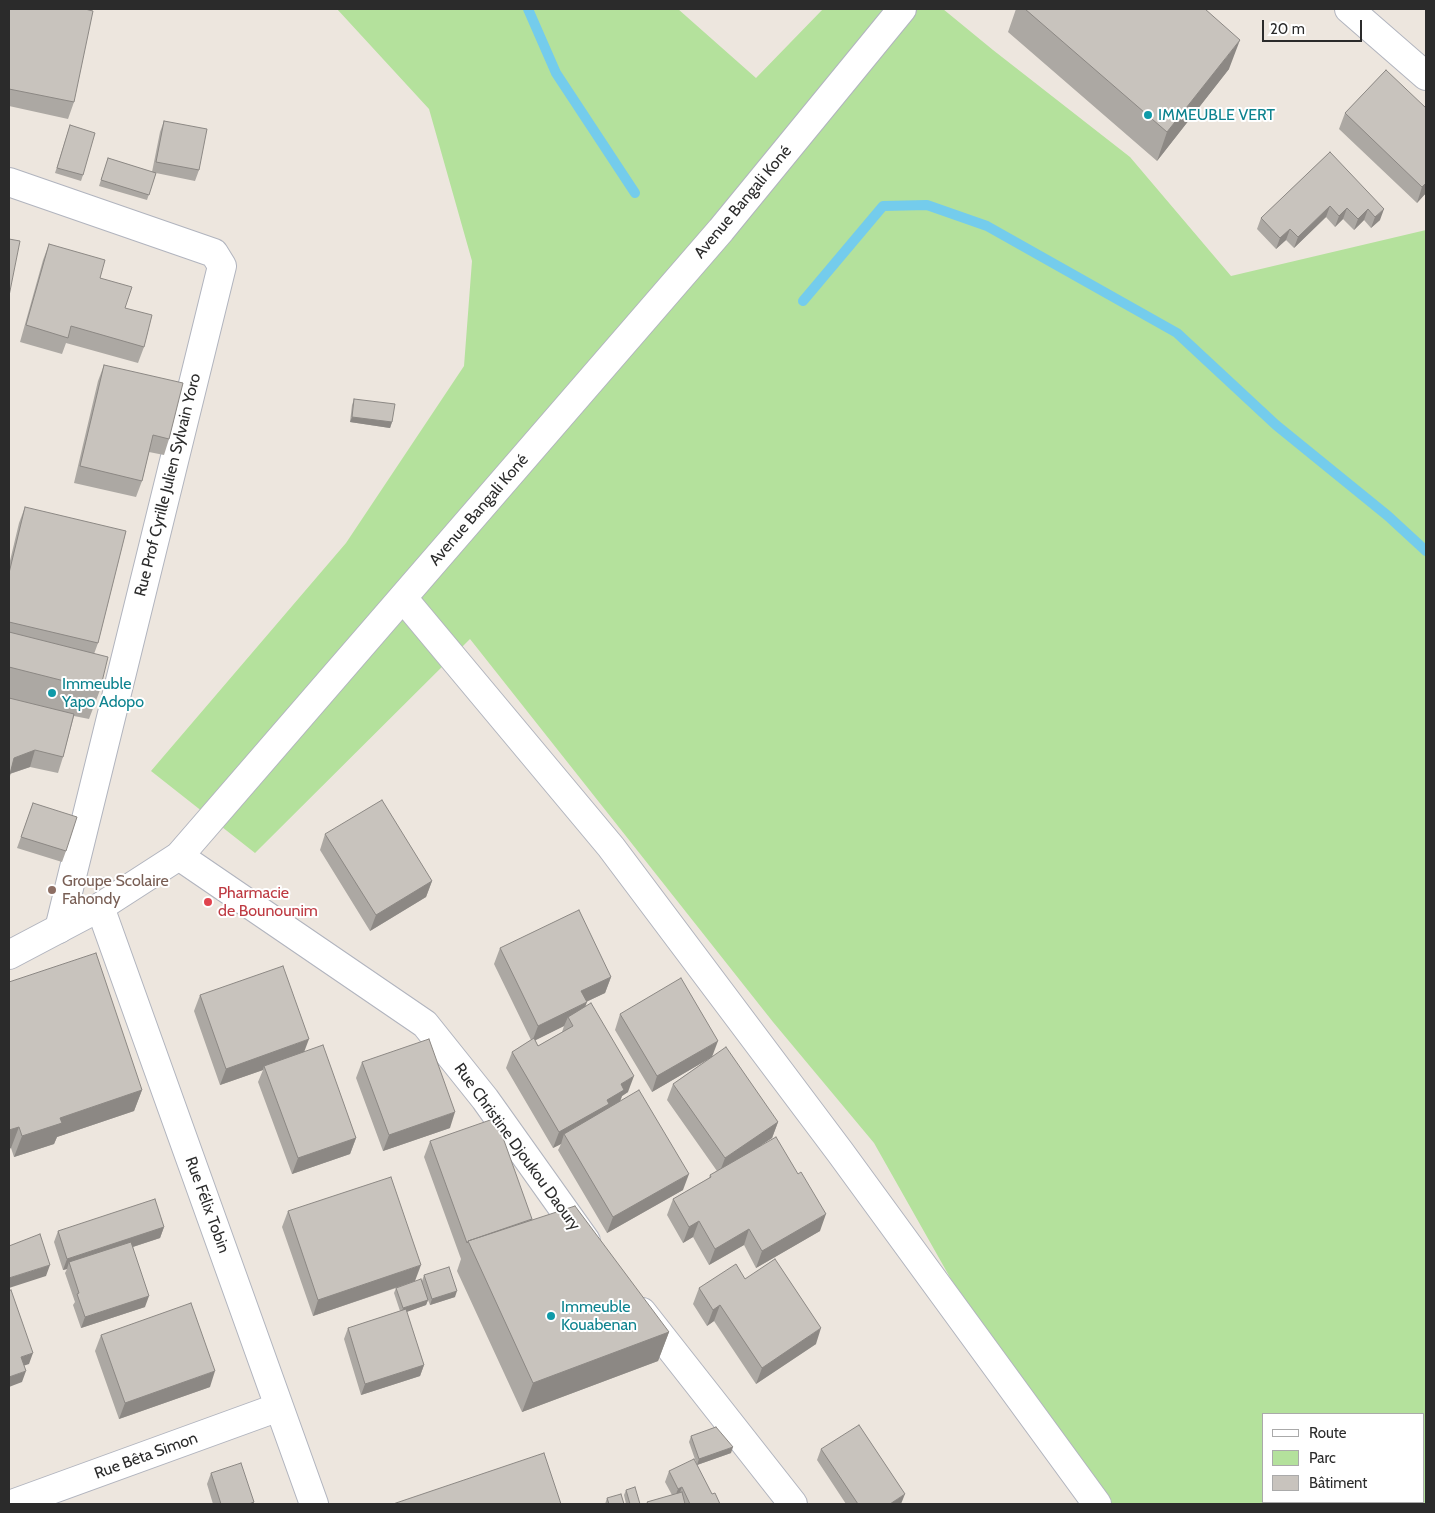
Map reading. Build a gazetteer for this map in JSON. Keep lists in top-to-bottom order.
{
  "streets": {
    "street": [
      "Avenue Bangali Koné",
      "Rue Prof Cyrille Julien Sylvain Yoro",
      "Rue Christine Djoukou Daoury",
      "Rue Félix Tobin",
      "Rue Bêta Simon"
    ]
  },
  "crossings": [
    ["Avenue Bangali Koné", "Rue Prof Cyrille Julien Sylvain Yoro"],
    ["Avenue Bangali Koné", "Rue Christine Djoukou Daoury"],
    ["Avenue Bangali Koné", "Rue Félix Tobin"],
    ["Rue Félix Tobin", "Rue Bêta Simon"]
  ],
  "places": [
    "IMMEUBLE VERT",
    "Immeuble Yapo Adopo",
    "Groupe Scolaire Fahondy",
    "Pharmacie de Bounounim",
    "Immeuble Kouabenan"
  ],
  "legend": ["Route", "Parc", "Bâtiment"],
  "scale_bar": "20 m"
}
